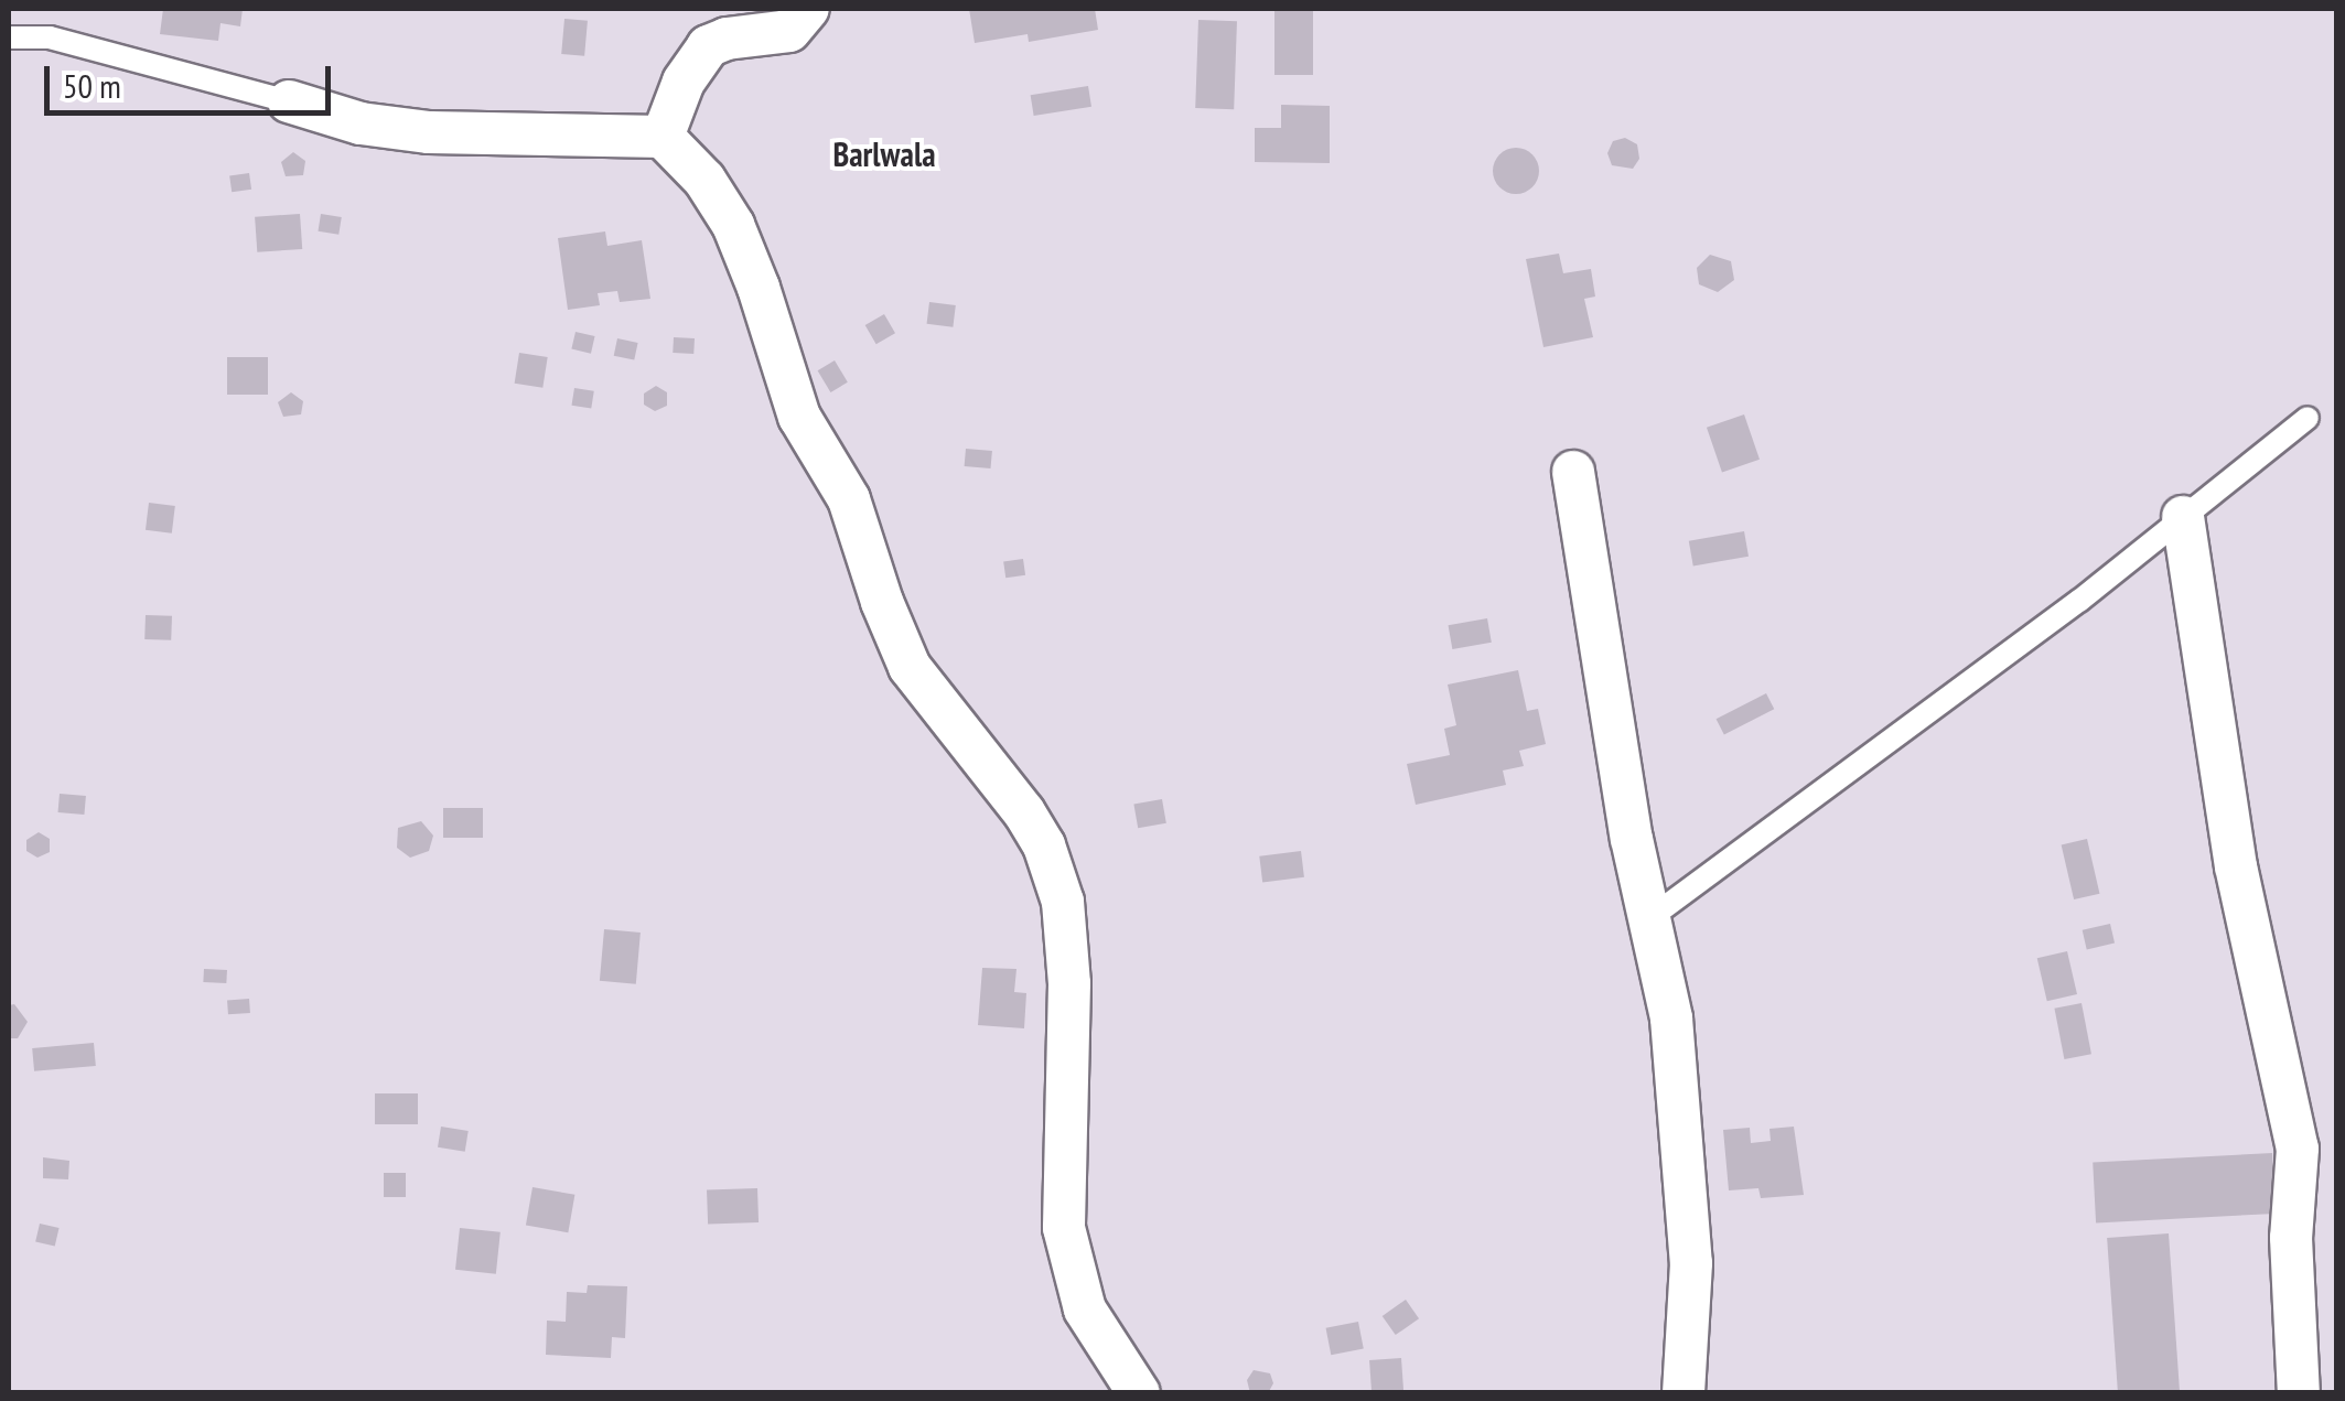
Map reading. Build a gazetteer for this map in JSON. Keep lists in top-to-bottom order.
{
  "districts": ["Barlwala"],
  "scale_bar": "50 m"
}
